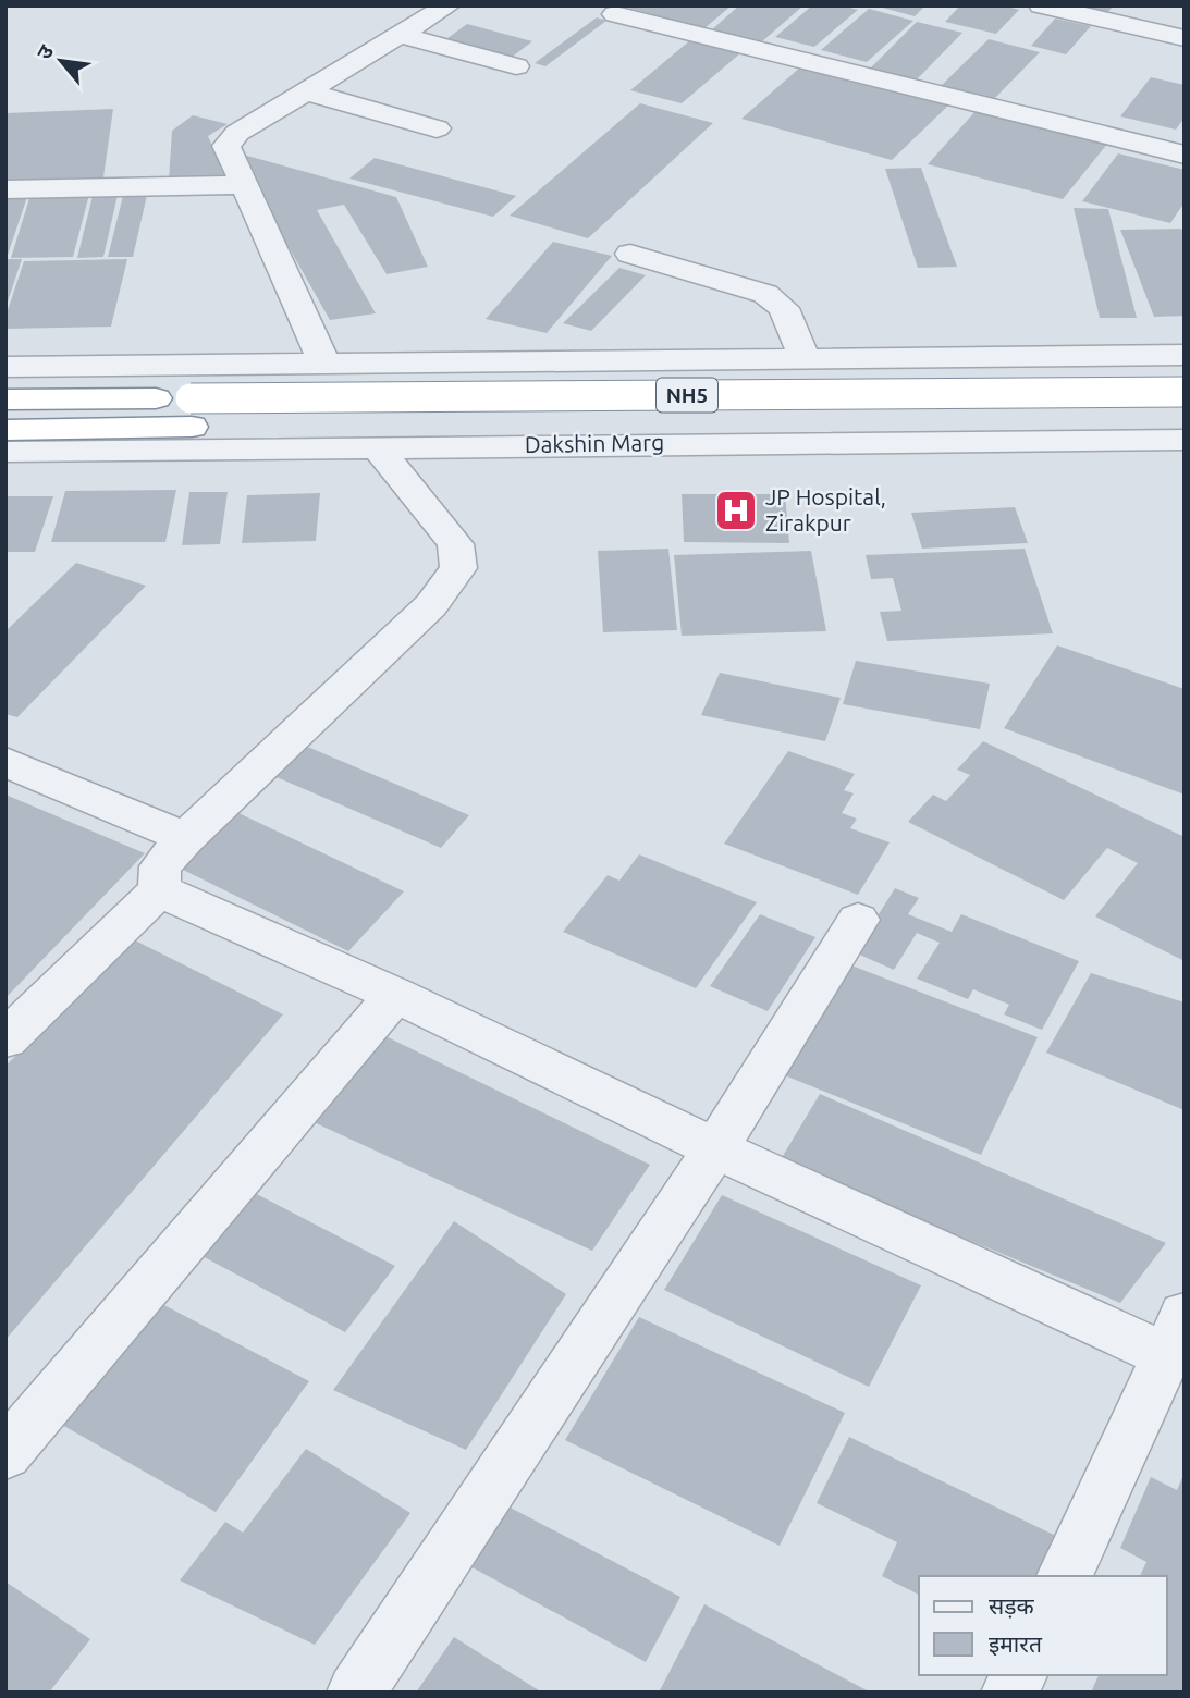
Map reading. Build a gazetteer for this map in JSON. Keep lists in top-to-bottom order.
{
  "streets": {
    "highway": ["NH5", "Dakshin Marg"]
  },
  "places": {
    "hospital": ["JP Hospital, Zirakpur"]
  },
  "legend": ["सड़क", "इमारत"],
  "north": "top left"
}
